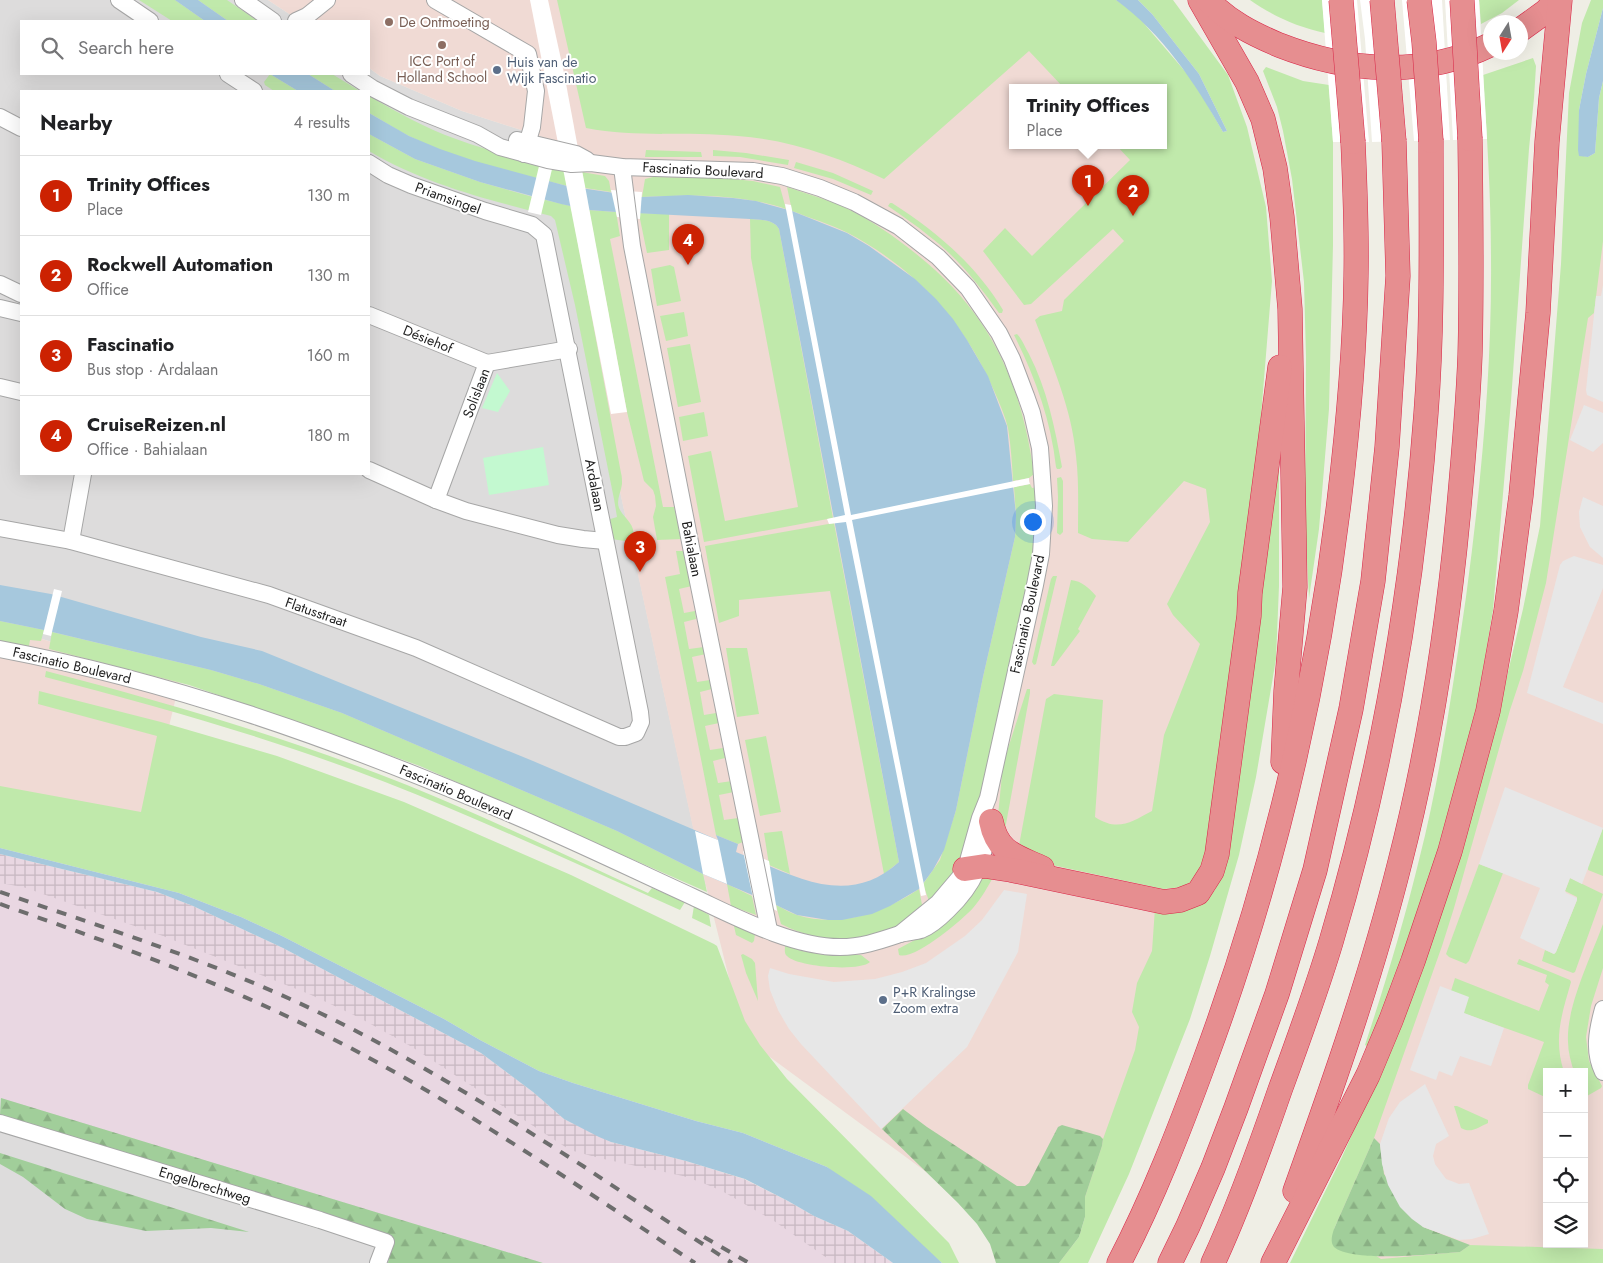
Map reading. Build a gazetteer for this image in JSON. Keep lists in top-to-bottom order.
{
  "streets": {
    "street": [
      "Fascinatio Boulevard",
      "Priamsingel",
      "Désiehof",
      "Solislaan",
      "Ardalaan",
      "Bahialaan",
      "Flatusstraat",
      "Engelbrechtweg"
    ]
  },
  "crossings": [
    ["Fascinatio Boulevard", "Bahialaan"],
    ["Priamsingel", "Ardalaan"],
    ["Désiehof", "Solislaan"],
    ["Solislaan", "Ardalaan"],
    ["Ardalaan", "Flatusstraat"]
  ],
  "places": [
    "De Ontmoeting",
    "ICC Port of Holland School",
    "Huis van de Wijk Fascinatio",
    "P+R Kralingse Zoom extra"
  ],
  "north": "bottom",
  "page": {
    "search": "Search here",
    "popup": ["Trinity Offices", "Place"],
    "heading": ["Nearby", "4 results"],
    "list": [
      {
        "mark": "1",
        "name": "Trinity Offices",
        "note": "Place",
        "value": "130 m"
      },
      {
        "mark": "2",
        "name": "Rockwell Automation",
        "note": "Office",
        "value": "130 m"
      },
      {
        "mark": "3",
        "name": "Fascinatio",
        "note": "Bus stop · Ardalaan",
        "value": "160 m"
      },
      {
        "mark": "4",
        "name": "CruiseReizen.nl",
        "note": "Office · Bahialaan",
        "value": "180 m"
      }
    ],
    "pins": [
      "1",
      "2",
      "4",
      "3"
    ],
    "map_buttons": ["+", "−"]
  }
}
